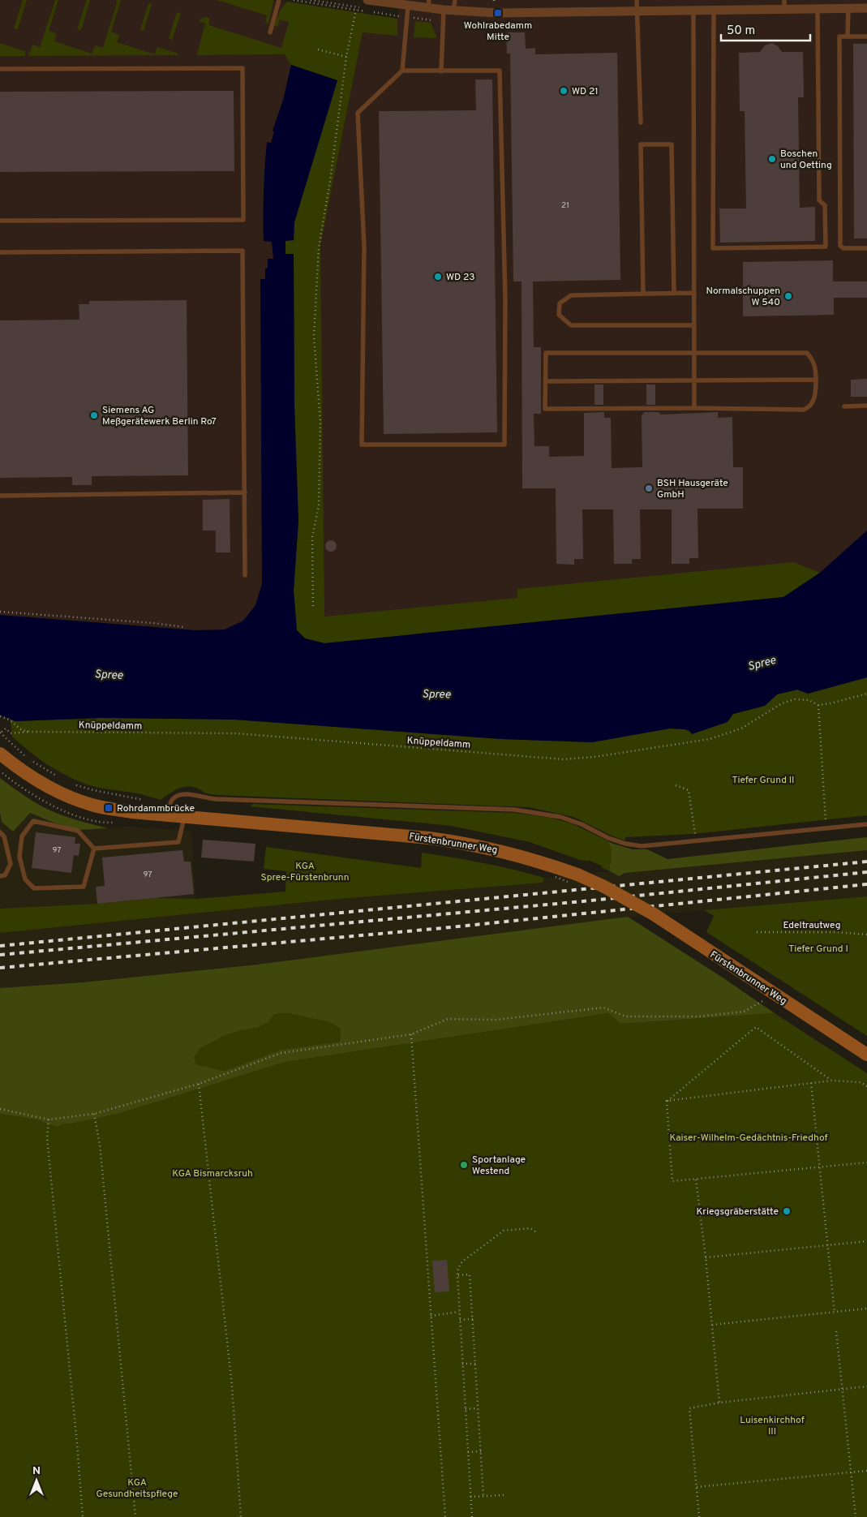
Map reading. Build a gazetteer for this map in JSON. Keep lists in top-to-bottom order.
{
  "streets": {
    "main road": ["Fürstenbrunner Weg"],
    "path": ["Knüppeldamm", "Edeltrautweg"]
  },
  "water": ["Spree"],
  "parks": [
    "Tiefer Grund II",
    "KGA Spree-Fürstenbrunn",
    "Tiefer Grund I",
    "Kaiser-Wilhelm-Gedächtnis-Friedhof",
    "KGA Bismarcksruh",
    "Luisenkirchhof III",
    "KGA Gesundheitspflege"
  ],
  "places": {
    "transit": ["Wohlrabedamm Mitte", "Rohrdammbrücke"],
    "other": [
      "WD 21",
      "Boschen und Oetting",
      "WD 23",
      "Normalschuppen W 540",
      "Siemens AG Meßgerätewerk Berlin Ro7",
      "BSH Hausgeräte GmbH",
      "Sportanlage Westend",
      "Kriegsgräberstätte"
    ]
  },
  "house_numbers": ["21", "97", "97"],
  "scale_bar": "50 m",
  "north": "top"
}
